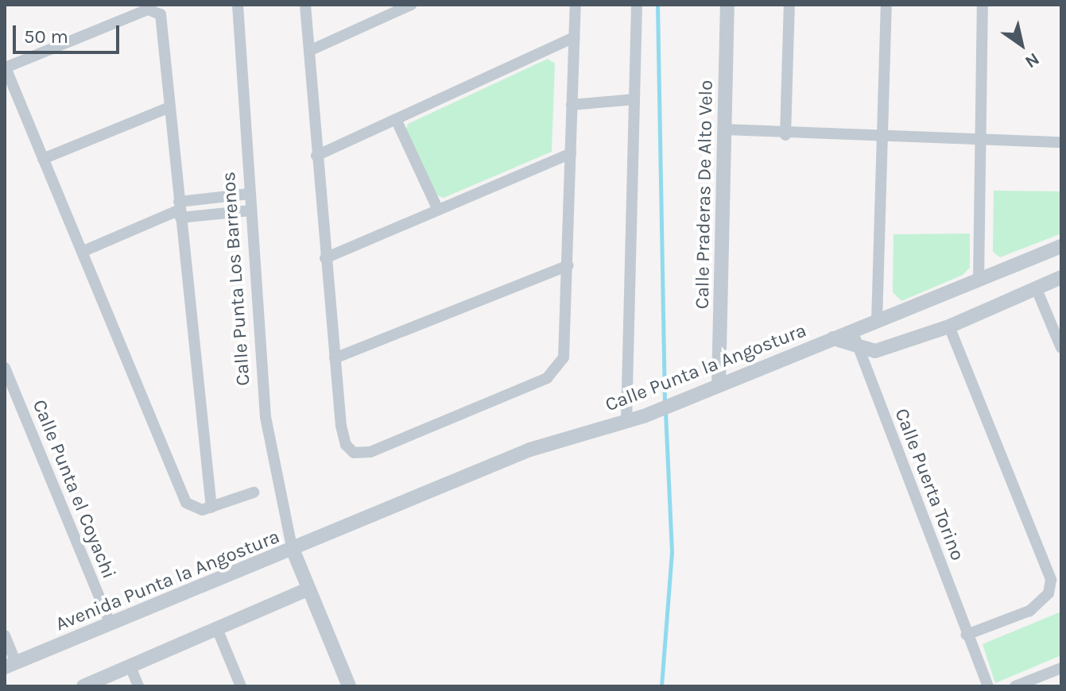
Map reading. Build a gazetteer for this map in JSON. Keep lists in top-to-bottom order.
{
  "streets": {
    "street": [
      "Calle Praderas De Alto Velo",
      "Calle Punta Los Barrenos",
      "Calle Punta la Angostura",
      "Calle Puerta Torino",
      "Calle Punta el Coyachi",
      "Avenida Punta la Angostura"
    ]
  },
  "crossings": [
    ["Calle Praderas De Alto Velo", "Calle Punta la Angostura"],
    ["Calle Punta Los Barrenos", "Calle Punta la Angostura"],
    ["Calle Punta Los Barrenos", "Avenida Punta la Angostura"],
    ["Calle Punta la Angostura", "Calle Puerta Torino"],
    ["Calle Punta la Angostura", "Avenida Punta la Angostura"],
    ["Calle Punta el Coyachi", "Avenida Punta la Angostura"]
  ],
  "scale_bar": "50 m",
  "north": "bottom right"
}
